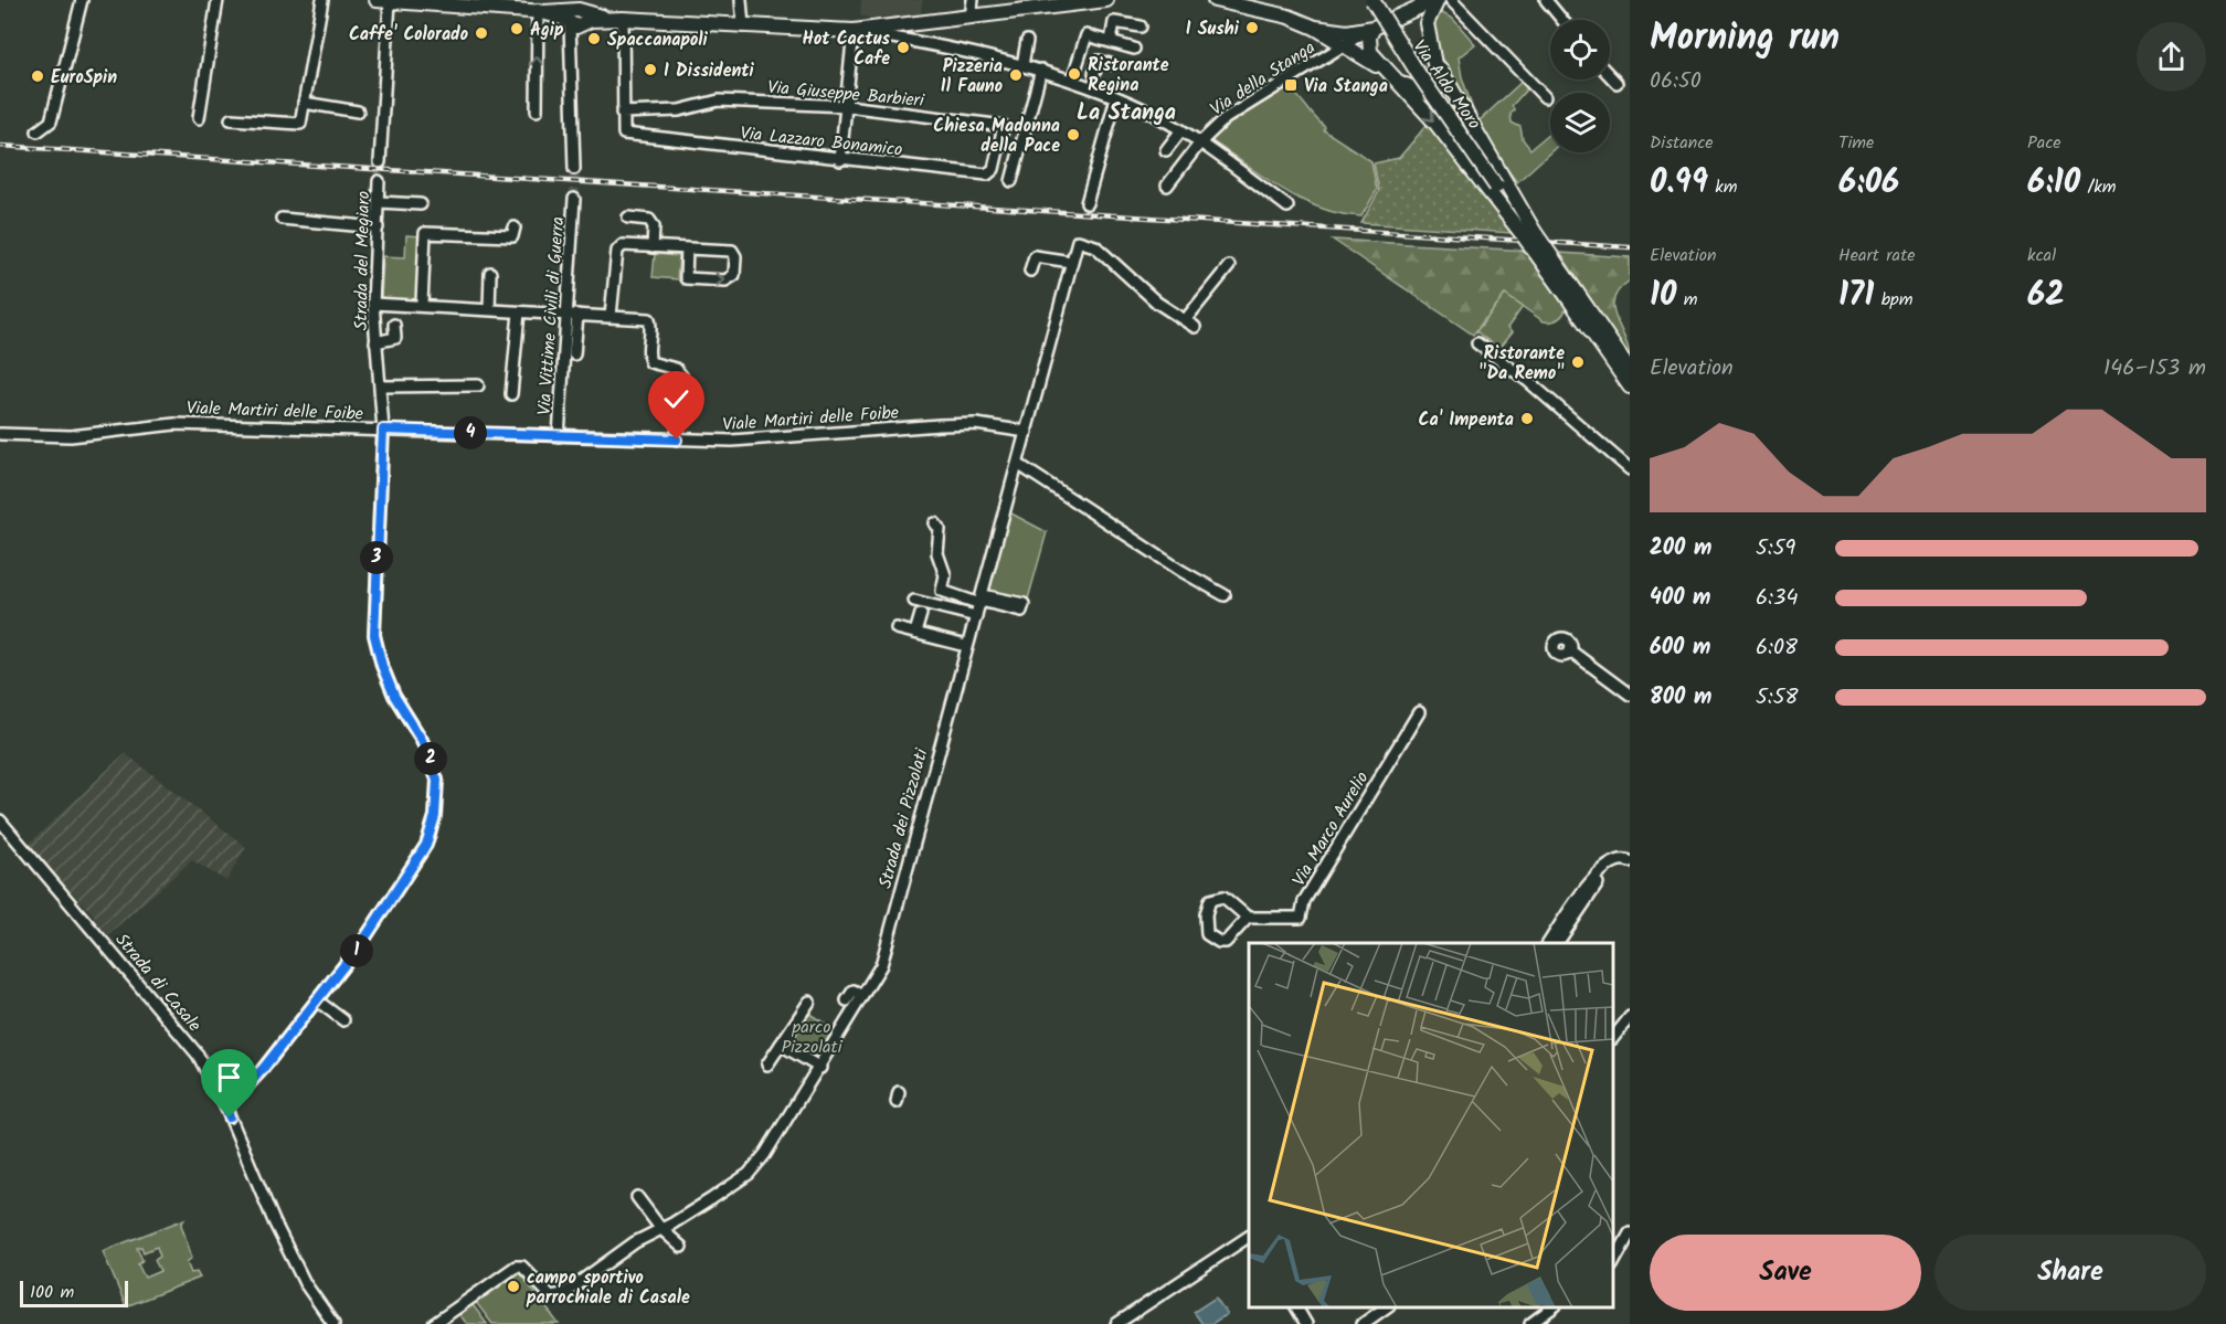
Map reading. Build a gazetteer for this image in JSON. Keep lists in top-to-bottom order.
{
  "streets": {
    "main road": ["Via Aldo Moro"],
    "street": [
      "Via della Stanga",
      "Via Giuseppe Barbieri",
      "Via Lazzaro Bonamico",
      "Strada del Megiaro",
      "Via Vittime Civili di Guerra",
      "Viale Martiri delle Foibe",
      "Strada dei Pizzolati",
      "Via Marco Aurelio",
      "Strada di Casale"
    ]
  },
  "crossings": [
    ["Via Giuseppe Barbieri", "Via Lazzaro Bonamico"],
    ["Strada del Megiaro", "Viale Martiri delle Foibe"],
    ["Strada del Megiaro", "Strada di Casale"],
    ["Via Vittime Civili di Guerra", "Viale Martiri delle Foibe"],
    ["Viale Martiri delle Foibe", "Strada dei Pizzolati"]
  ],
  "districts": ["La Stanga"],
  "parks": ["parco Pizzolati"],
  "places": {
    "other": [
      "I Sushi",
      "Agip",
      "Caffe' Colorado",
      "Spaccanapoli",
      "Hot Cactus Cafe",
      "I Dissidenti",
      "Ristorante Regina",
      "Pizzeria Il Fauno",
      "EuroSpin",
      "Chiesa Madonna della Pace",
      "Ristorante \"Da Remo\"",
      "Ca' Impenta",
      "campo sportivo parrochiale di Casale"
    ],
    "transit": ["Via Stanga"]
  },
  "scale_bar": "100 m",
  "page": {
    "heading": ["Morning run", "06:50"],
    "stats": [
      ["Distance", "0.99 km"],
      ["Time", "6:06"],
      ["Pace", "6:10 /km"],
      ["Elevation", "10 m"],
      ["Heart rate", "171 bpm"],
      ["kcal", "62"]
    ],
    "chart": ["Elevation", "146–153 m"],
    "pins": [
      "4",
      "3",
      "2",
      "1"
    ],
    "list": [
      {
        "name": "200 m",
        "note": "5:59"
      },
      {
        "name": "400 m",
        "note": "6:34"
      },
      {
        "name": "600 m",
        "note": "6:08"
      },
      {
        "name": "800 m",
        "note": "5:58"
      }
    ],
    "buttons": ["Save", "Share"],
    "scale": "100 m"
  }
}
